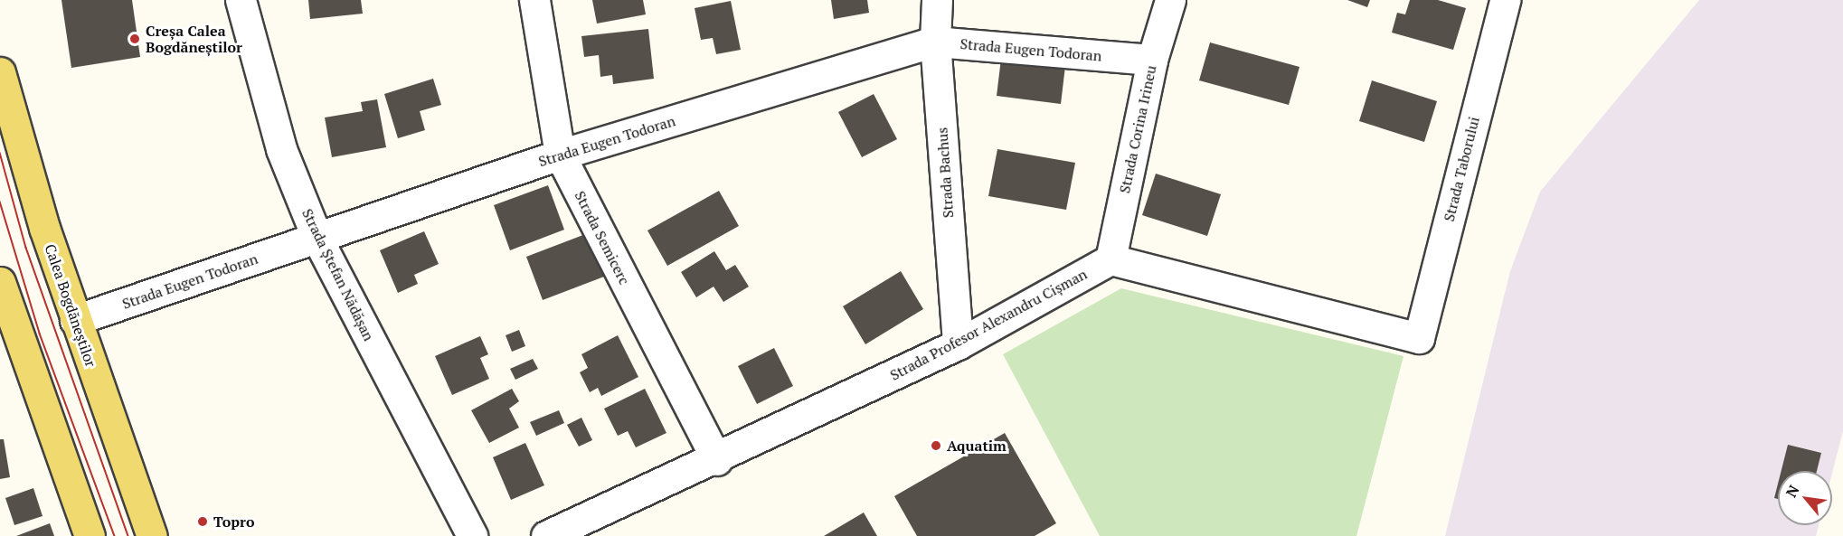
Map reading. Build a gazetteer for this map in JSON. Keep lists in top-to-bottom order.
{
  "streets": {
    "main road": ["Calea Bogdăneștilor"],
    "street": [
      "Strada Eugen Todoran",
      "Strada Corina Irineu",
      "Strada Taborului",
      "Strada Bachus",
      "Strada Semicerc",
      "Strada Ștefan Nădășan",
      "Strada Profesor Alexandru Cișman"
    ]
  },
  "crossings": [
    ["Strada Eugen Todoran", "Strada Corina Irineu"],
    ["Strada Eugen Todoran", "Strada Bachus"],
    ["Strada Eugen Todoran", "Strada Semicerc"],
    ["Strada Eugen Todoran", "Strada Ștefan Nădășan"],
    ["Strada Eugen Todoran", "Calea Bogdăneștilor"],
    ["Strada Corina Irineu", "Strada Taborului"],
    ["Strada Corina Irineu", "Strada Profesor Alexandru Cișman"],
    ["Strada Taborului", "Strada Profesor Alexandru Cișman"],
    ["Strada Bachus", "Strada Profesor Alexandru Cișman"],
    ["Strada Semicerc", "Strada Profesor Alexandru Cișman"]
  ],
  "places": ["Creșa Calea Bogdăneștilor", "Aquatim", "Topro"],
  "north": "top left"
}
